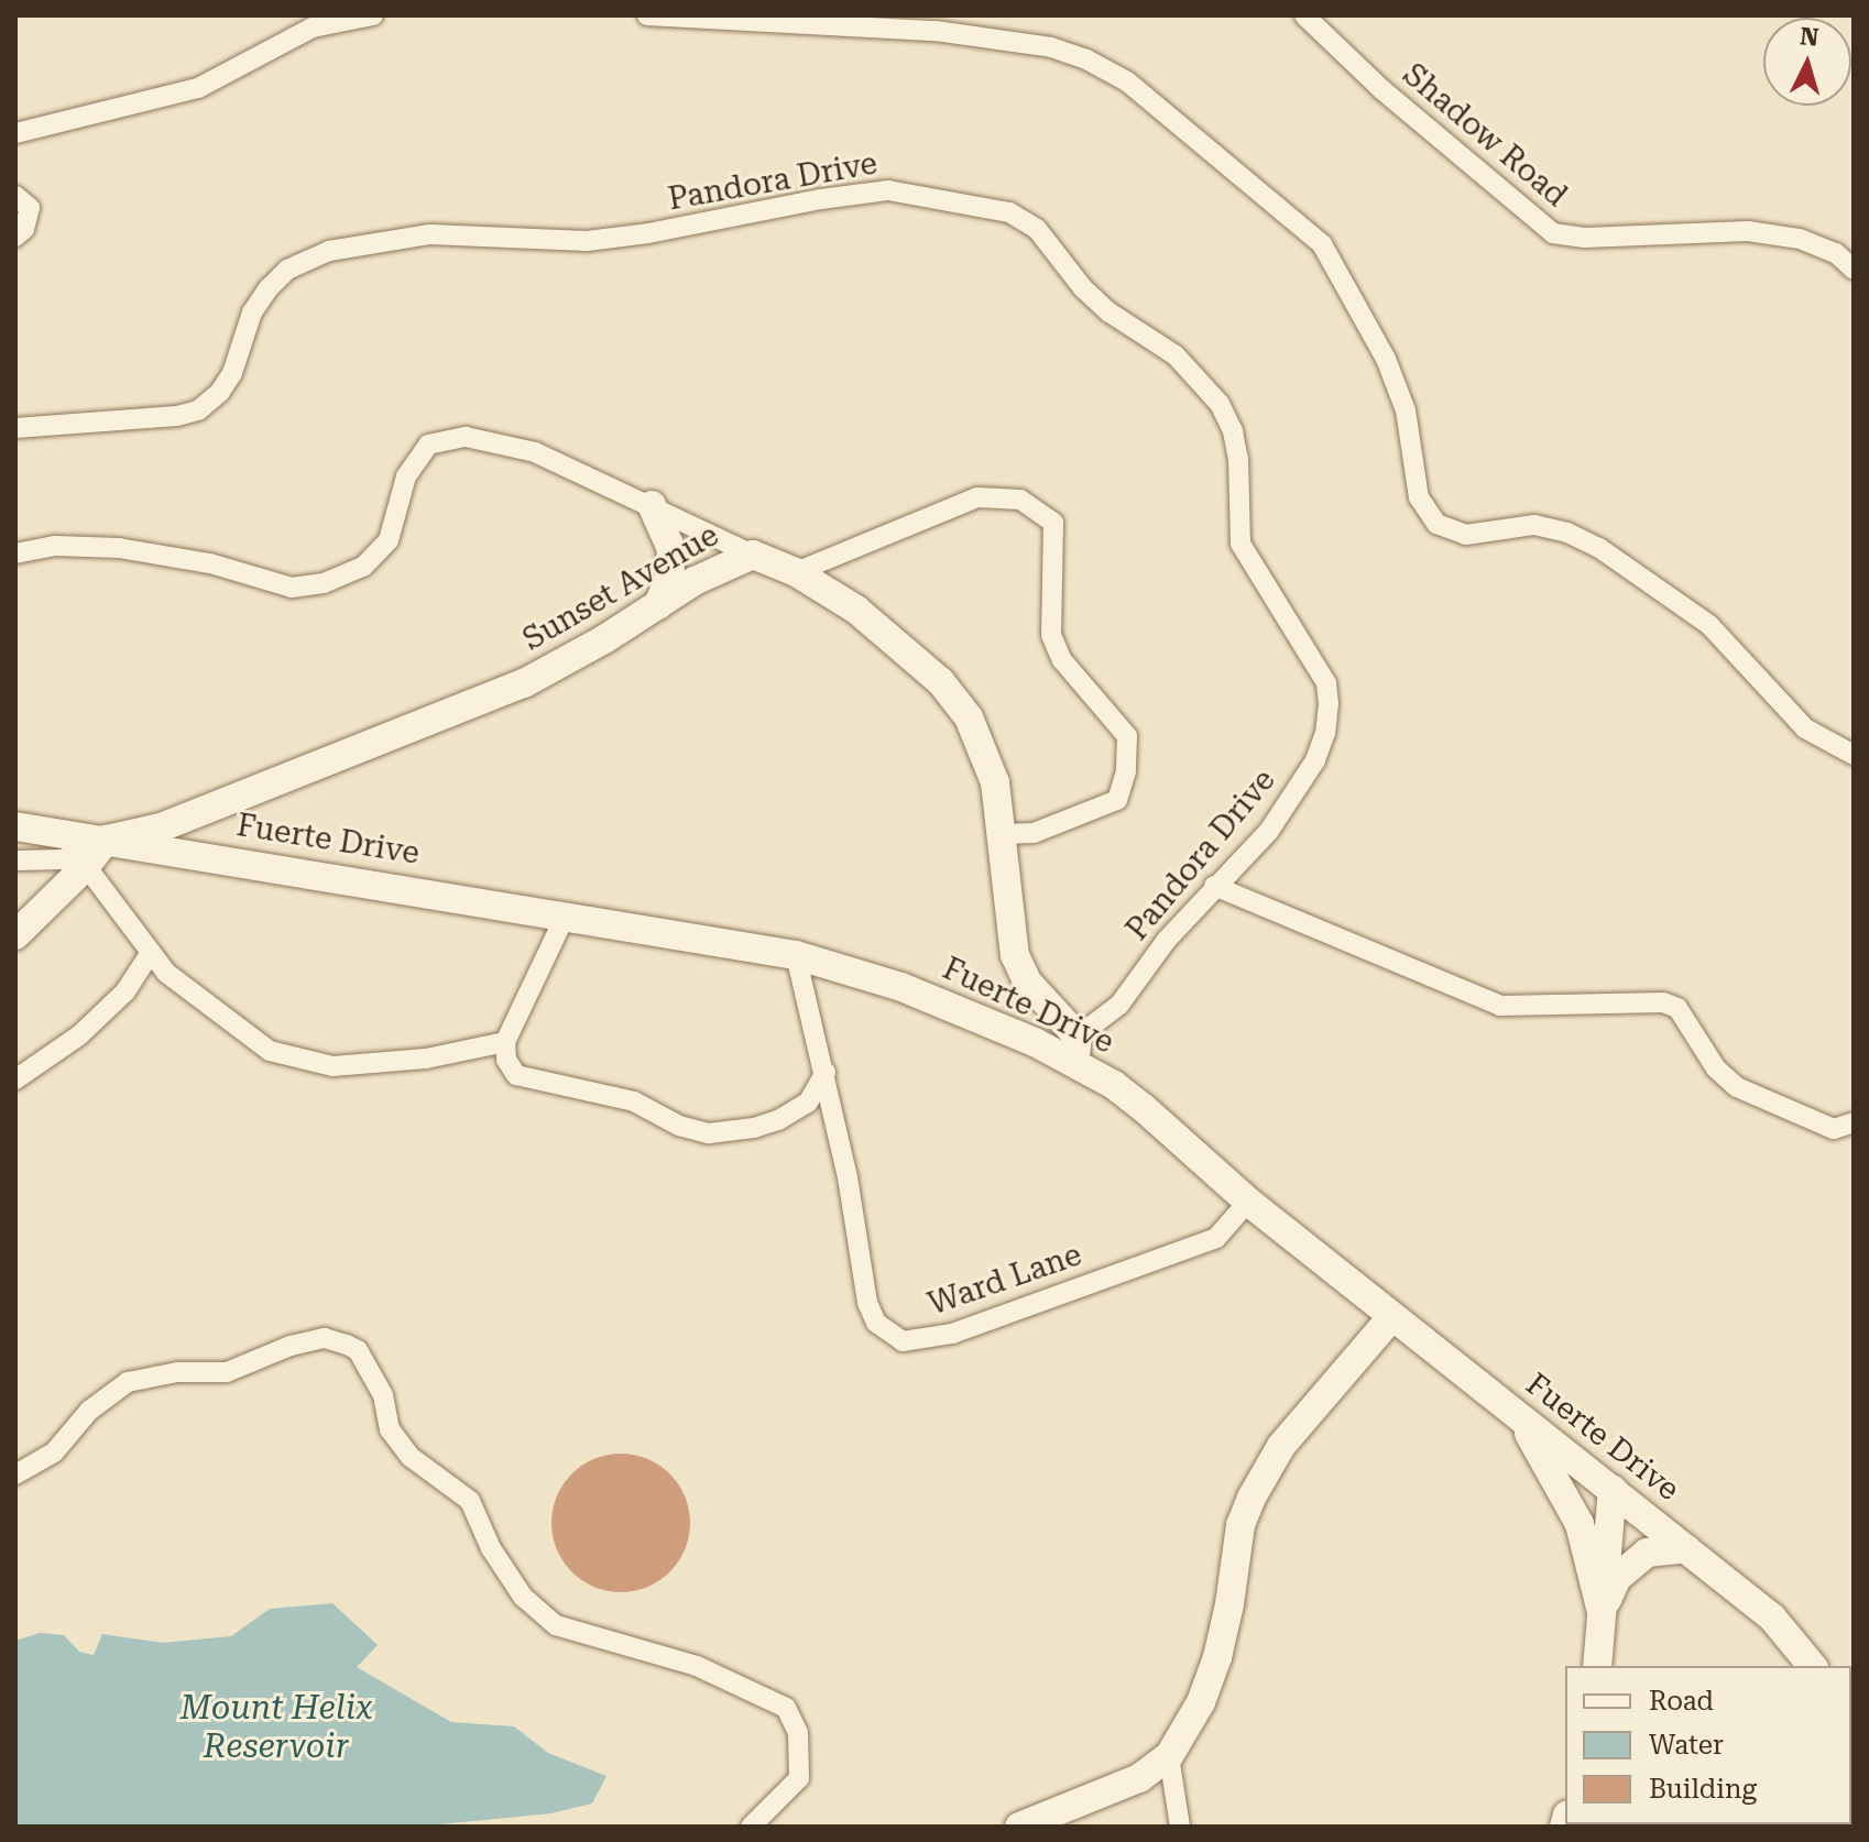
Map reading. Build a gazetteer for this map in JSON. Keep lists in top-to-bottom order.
{
  "streets": {
    "main road": ["Sunset Avenue", "Fuerte Drive"],
    "street": ["Shadow Road", "Pandora Drive", "Ward Lane"]
  },
  "crossings": [
    ["Pandora Drive", "Sunset Avenue"],
    ["Pandora Drive", "Fuerte Drive"],
    ["Sunset Avenue", "Fuerte Drive"],
    ["Fuerte Drive", "Ward Lane"]
  ],
  "water": ["Mount Helix Reservoir"],
  "legend": ["Road", "Water", "Building"],
  "north": "top"
}
